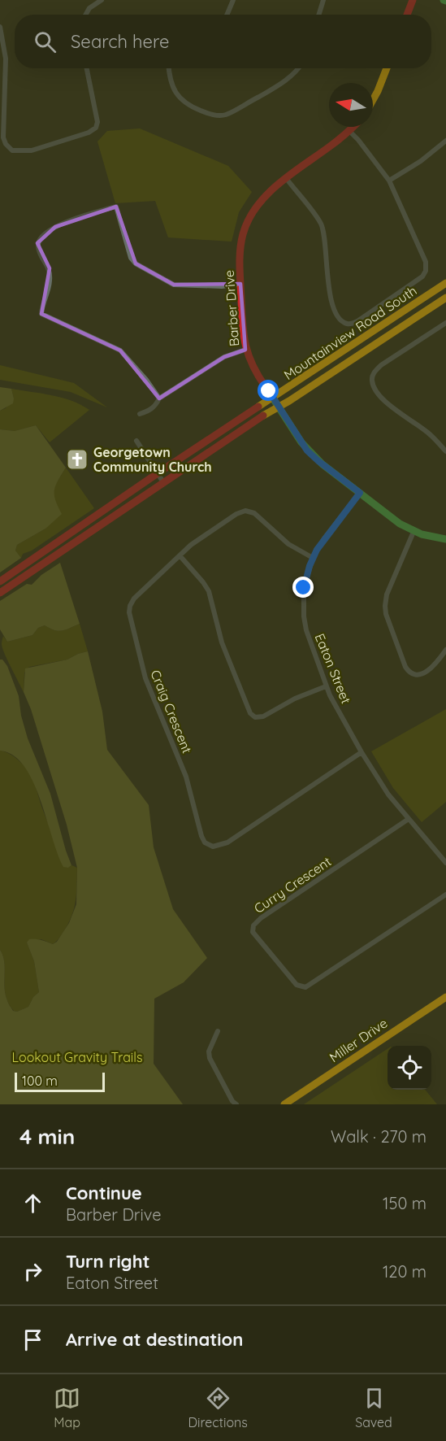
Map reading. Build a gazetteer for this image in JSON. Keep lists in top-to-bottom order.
{
  "streets": {
    "main road": ["Barber Drive", "Mountainview Road South", "Miller Drive"],
    "street": ["Eaton Street", "Craig Crescent", "Curry Crescent"]
  },
  "crossings": [
    ["Barber Drive", "Mountainview Road South"],
    ["Barber Drive", "Eaton Street"],
    ["Eaton Street", "Craig Crescent"],
    ["Eaton Street", "Curry Crescent"]
  ],
  "parks": ["Lookout Gravity Trails"],
  "places": {
    "church": ["Georgetown Community Church"]
  },
  "scale_bar": "100 m",
  "north": "left",
  "page": {
    "search": "Search here",
    "scale": "100 m",
    "heading": ["4 min", "Walk · 270 m"],
    "list": [
      ["Continue", "Barber Drive", "150 m"],
      ["Turn right", "Eaton Street", "120 m"],
      "Arrive at destination"
    ],
    "nav": ["Map", "Directions", "Saved"]
  }
}
